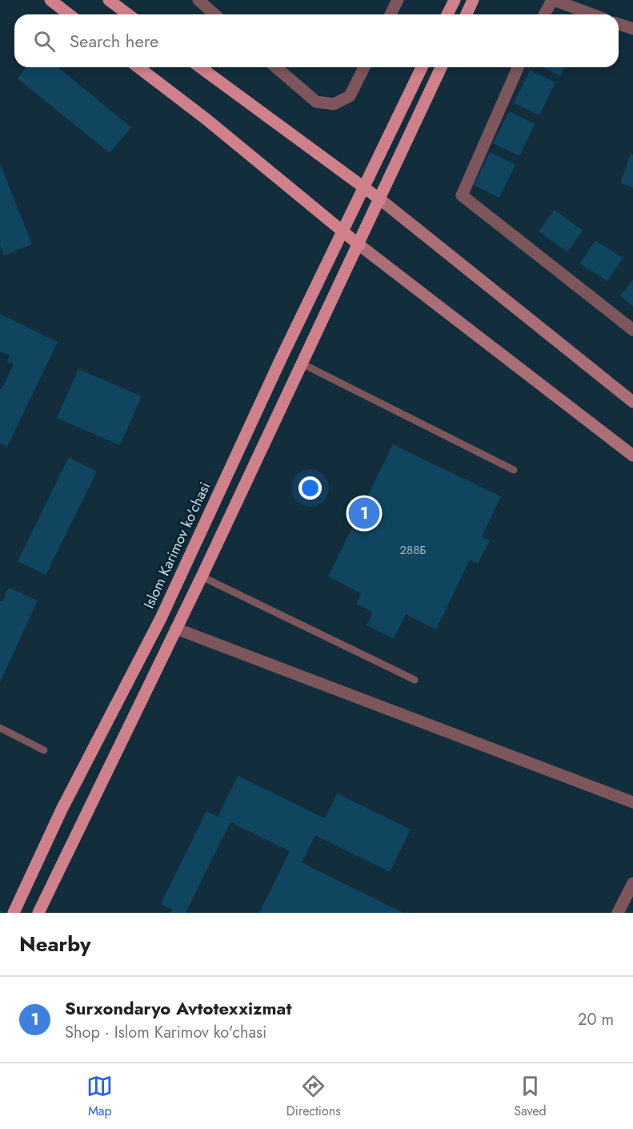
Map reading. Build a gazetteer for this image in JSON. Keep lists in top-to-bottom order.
{
  "streets": {
    "main road": ["Islom Karimov ko'chasi"]
  },
  "house_numbers": ["288Б"],
  "page": {
    "search": "Search here",
    "pins": "1",
    "heading": "Nearby",
    "list": [
      {
        "mark": "1",
        "name": "Surxondaryo Avtotexxizmat",
        "note": "Shop · Islom Karimov ko'chasi",
        "value": "20 m"
      }
    ],
    "nav": ["Map", "Directions", "Saved"]
  }
}
